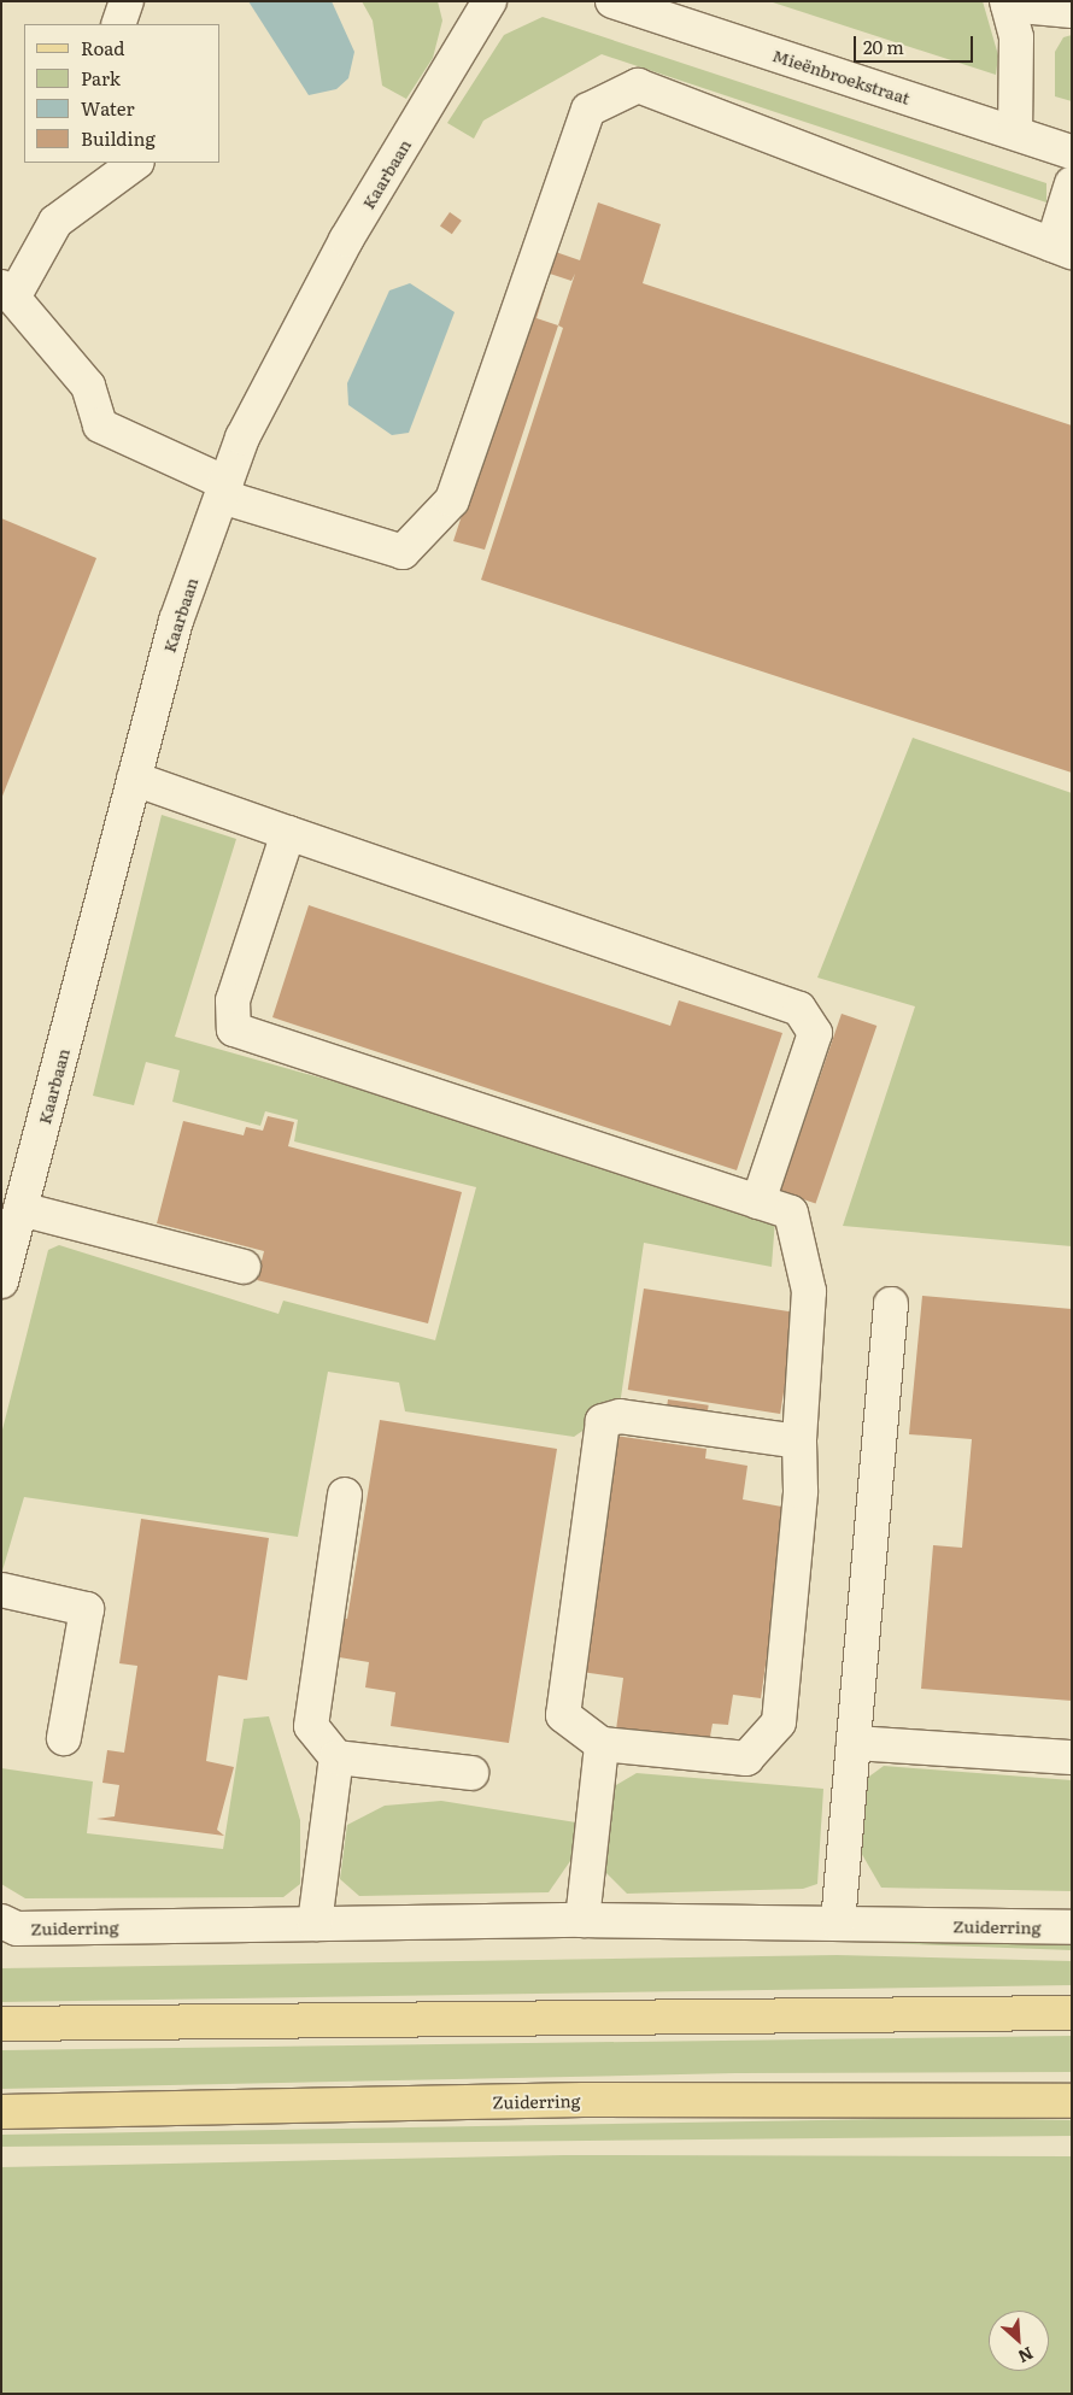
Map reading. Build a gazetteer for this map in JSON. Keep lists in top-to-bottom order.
{
  "streets": {
    "main road": ["Zuiderring"],
    "street": ["Mieënbroekstraat", "Kaarbaan"]
  },
  "legend": [
    "Road",
    "Park",
    "Water",
    "Building"
  ],
  "scale_bar": "20 m",
  "north": "bottom right"
}
